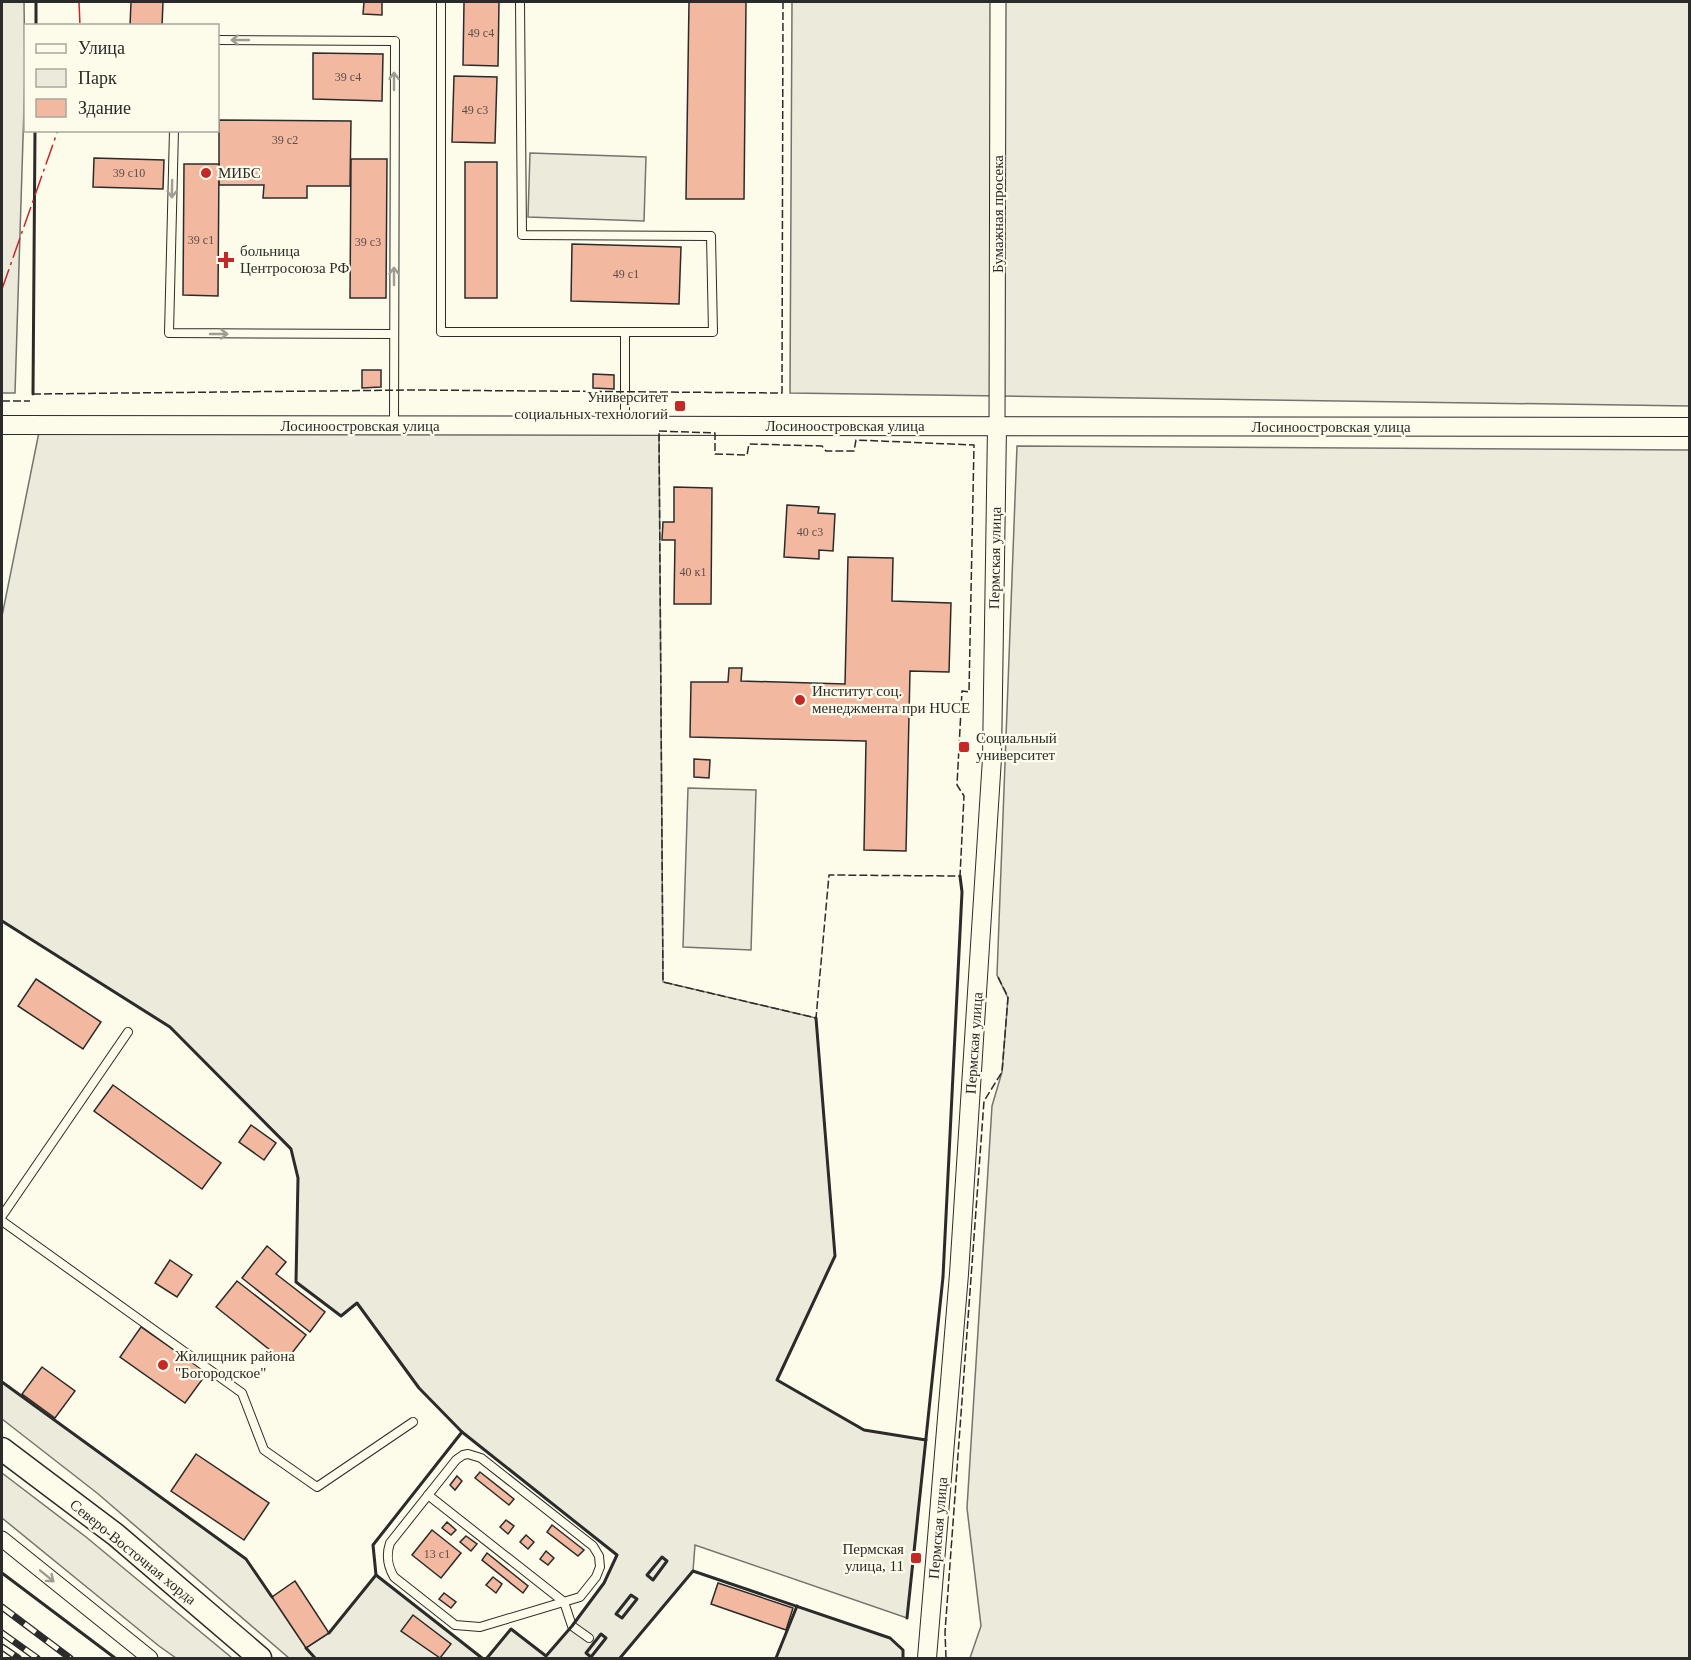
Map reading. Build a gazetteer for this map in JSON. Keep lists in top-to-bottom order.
{
  "streets": {
    "main road": ["Северо-Восточная хорда"],
    "street": ["Бумажная просека", "Лосиноостровская улица", "Пермская улица"]
  },
  "crossings": [
    ["Бумажная просека", "Лосиноостровская улица"],
    ["Бумажная просека", "Пермская улица"],
    ["Лосиноостровская улица", "Пермская улица"]
  ],
  "places": {
    "other": ["МИБС", "Институт соц. менеджмента при HUCE", "Жилищник района \"Богородское\""],
    "health": ["больница Центросоюза РФ"],
    "transit": ["Университет социальных технологий", "Социальный университет", "Пермская улица, 11"]
  },
  "house_numbers": [
    "49 с4",
    "39 с4",
    "49 с3",
    "39 с2",
    "39 с10",
    "39 с1",
    "39 с3",
    "49 с1",
    "40 с3",
    "40 к1",
    "13 с1"
  ],
  "legend": ["Улица", "Парк", "Здание"]
}
